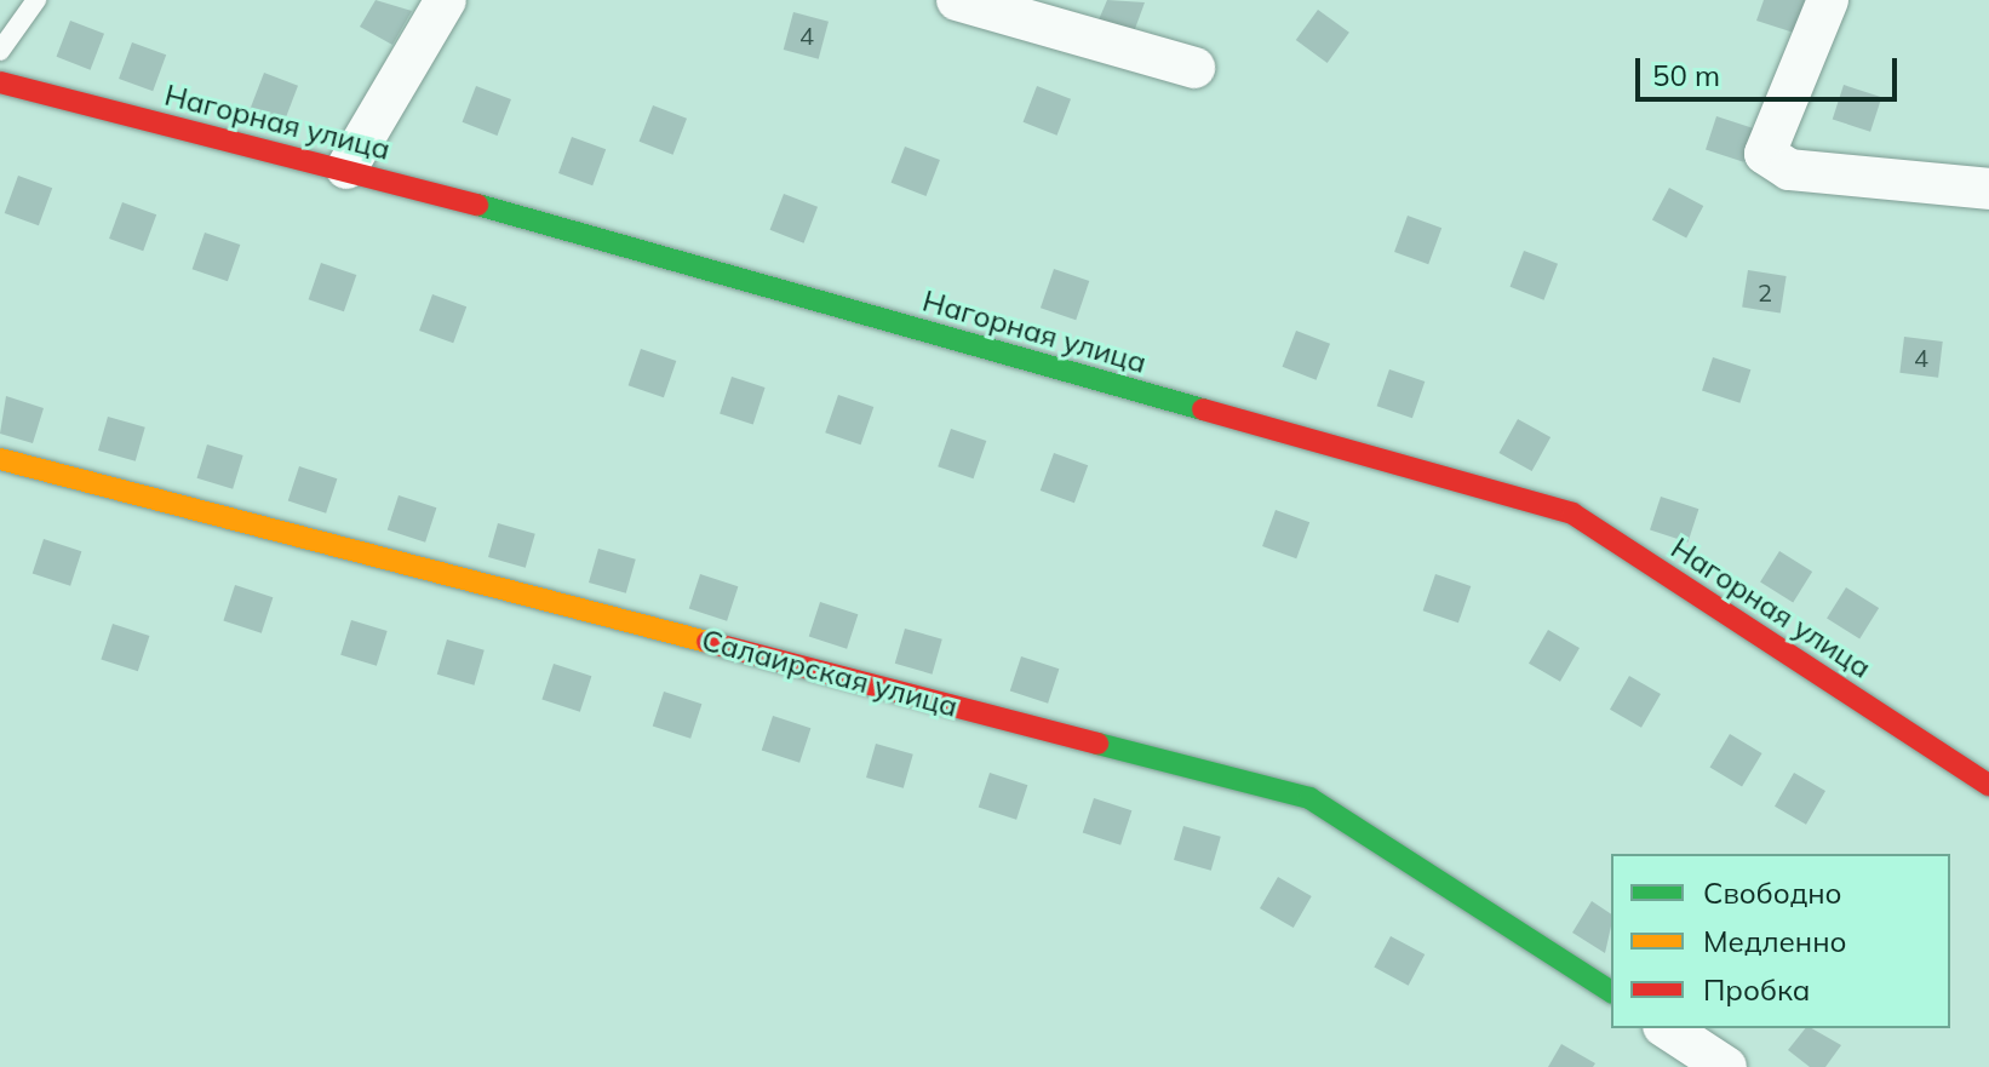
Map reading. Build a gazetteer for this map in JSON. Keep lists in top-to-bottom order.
{
  "streets": {
    "street": ["Нагорная улица", "Салаирская улица"]
  },
  "house_numbers": ["4", "2", "4"],
  "legend": ["Свободно", "Медленно", "Пробка"],
  "scale_bar": "50 m"
}
